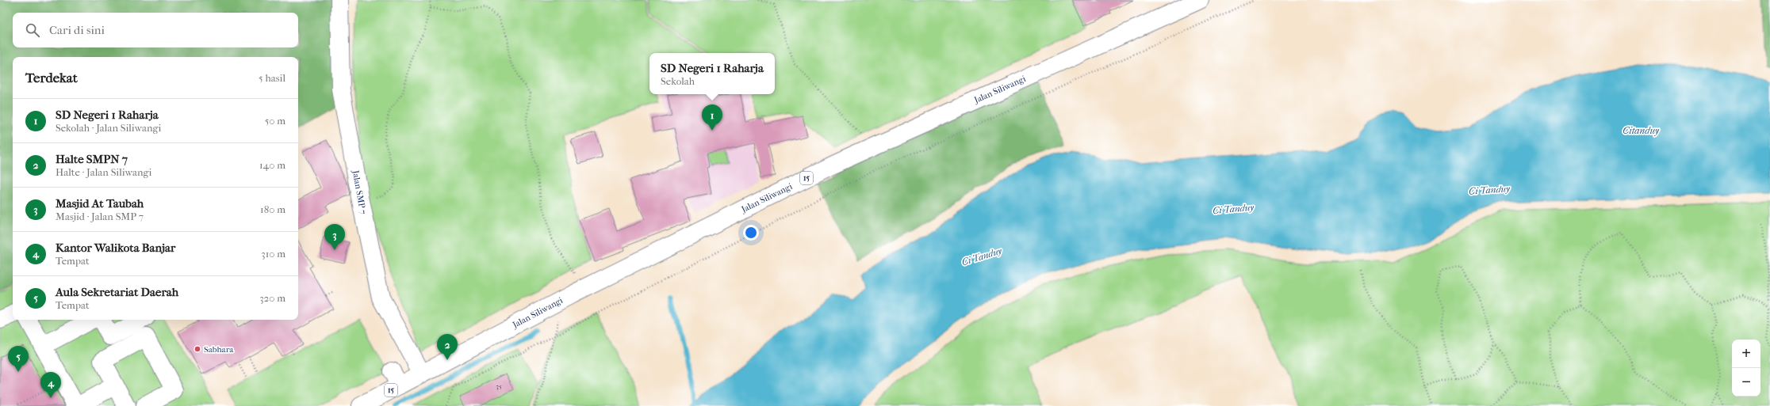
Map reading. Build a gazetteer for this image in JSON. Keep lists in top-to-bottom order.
{
  "streets": {
    "main road": ["Jalan Siliwangi", "15", "Jalan SMP 7"]
  },
  "crossings": [
    ["Jalan Siliwangi", "Jalan SMP 7"]
  ],
  "water": ["Citanduy", "Ci Tanduy"],
  "places": ["Sabhara"],
  "house_numbers": ["35"],
  "page": {
    "search": "Cari di sini",
    "popup": ["SD Negeri 1 Raharja", "Sekolah"],
    "heading": ["Terdekat", "5 hasil"],
    "list": [
      {
        "mark": "1",
        "name": "SD Negeri 1 Raharja",
        "note": "Sekolah · Jalan Siliwangi",
        "value": "50 m"
      },
      {
        "mark": "2",
        "name": "Halte SMPN 7",
        "note": "Halte · Jalan Siliwangi",
        "value": "140 m"
      },
      {
        "mark": "3",
        "name": "Masjid At Taubah",
        "note": "Masjid · Jalan SMP 7",
        "value": "180 m"
      },
      {
        "mark": "4",
        "name": "Kantor Walikota Banjar",
        "note": "Tempat",
        "value": "310 m"
      },
      {
        "mark": "5",
        "name": "Aula Sekretariat Daerah",
        "note": "Tempat",
        "value": "320 m"
      }
    ],
    "pins": [
      "1",
      "3",
      "2",
      "5",
      "4"
    ],
    "map_buttons": ["+", "−"]
  }
}
